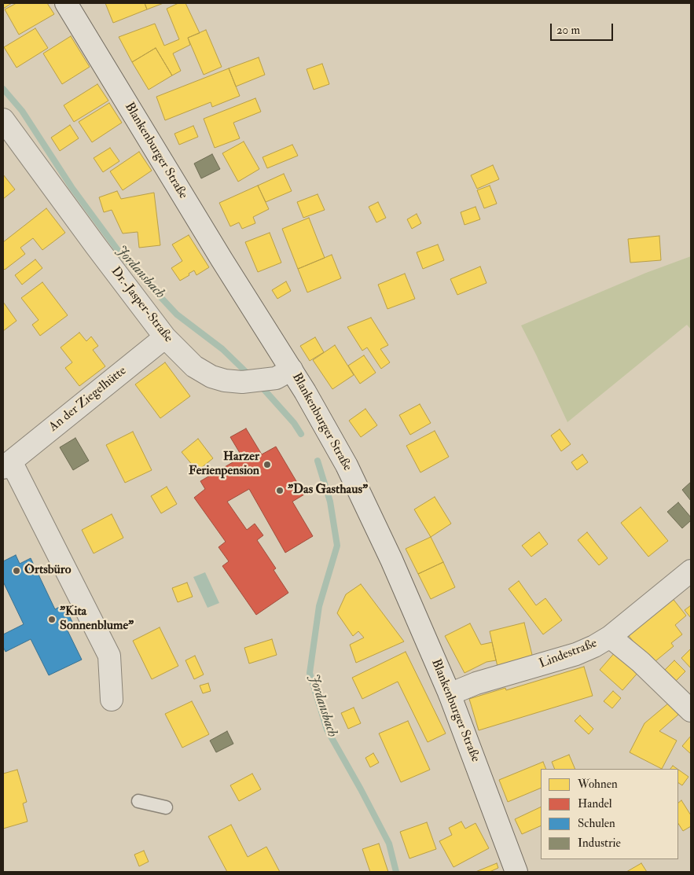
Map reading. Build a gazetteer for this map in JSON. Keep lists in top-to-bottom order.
{
  "streets": {
    "street": [
      "Blankenburger Straße",
      "Dr.-Jasper-Straße",
      "An der Ziegelhütte",
      "Lindestraße"
    ]
  },
  "crossings": [
    ["Blankenburger Straße", "Dr.-Jasper-Straße"],
    ["Blankenburger Straße", "Lindestraße"],
    ["Dr.-Jasper-Straße", "An der Ziegelhütte"]
  ],
  "water": ["Jordansbach"],
  "places": [
    "Harzer Ferienpension",
    "\"Das Gasthaus\"",
    "Ortsbüro",
    "\"Kita Sonnenblume\""
  ],
  "legend": [
    "Wohnen",
    "Handel",
    "Schulen",
    "Industrie"
  ],
  "scale_bar": "20 m"
}
